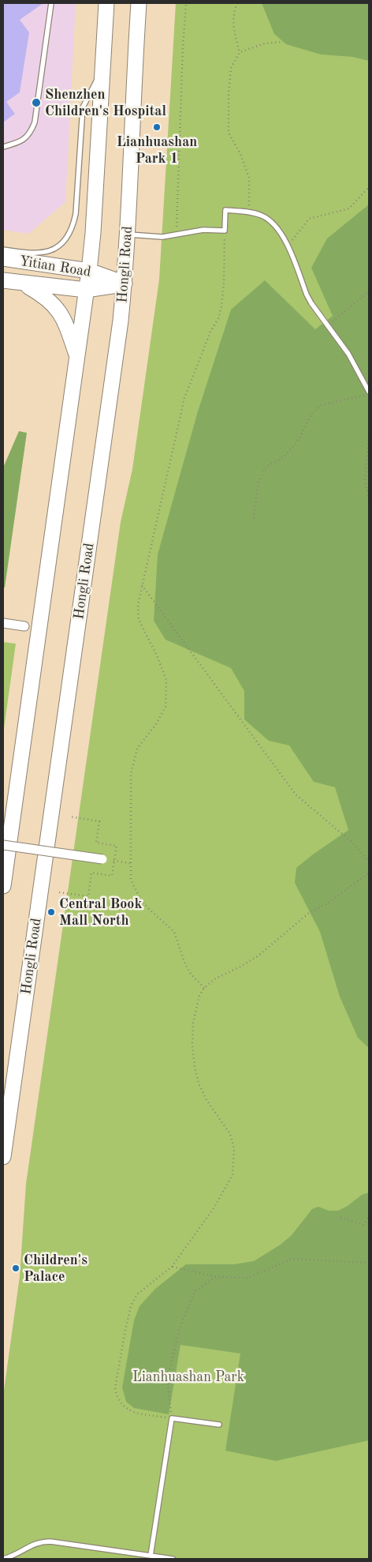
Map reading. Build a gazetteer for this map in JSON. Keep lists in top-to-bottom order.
{
  "streets": {
    "main road": ["Hongli Road", "Yitian Road"]
  },
  "crossings": [
    ["Hongli Road", "Yitian Road"]
  ],
  "parks": ["Lianhuashan Park"],
  "places": [
    "Shenzhen Children's Hospital",
    "Lianhuashan Park 1",
    "Central Book Mall North",
    "Children's Palace"
  ]
}
